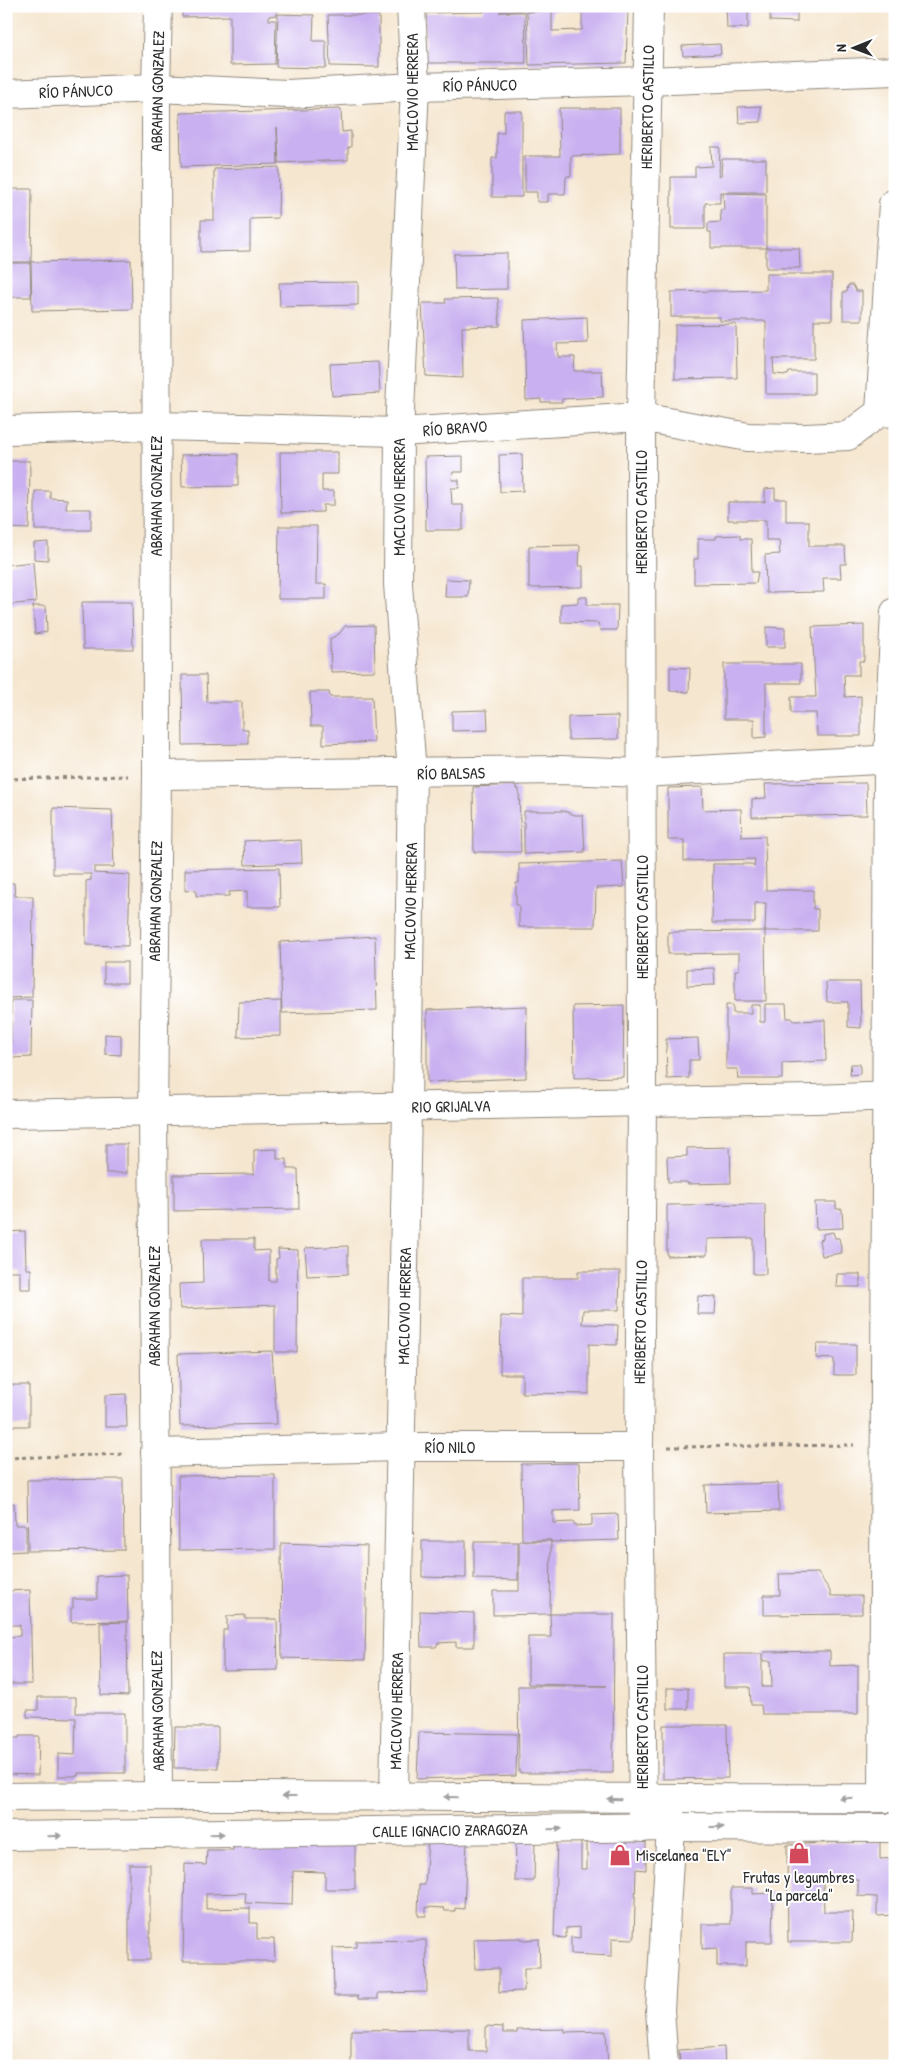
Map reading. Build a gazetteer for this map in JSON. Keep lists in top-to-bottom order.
{
  "streets": {
    "street": [
      "RÍO PÁNUCO",
      "ABRAHAN GONZALEZ",
      "MACLOVIO HERRERA",
      "HERIBERTO CASTILLO",
      "RÍO BRAVO",
      "RÍO BALSAS",
      "RIO GRIJALVA",
      "RÍO NILO",
      "CALLE IGNACIO ZARAGOZA"
    ]
  },
  "crossings": [
    ["RÍO PÁNUCO", "ABRAHAN GONZALEZ"],
    ["RÍO PÁNUCO", "MACLOVIO HERRERA"],
    ["RÍO PÁNUCO", "HERIBERTO CASTILLO"],
    ["ABRAHAN GONZALEZ", "RÍO BRAVO"],
    ["ABRAHAN GONZALEZ", "RÍO BALSAS"],
    ["ABRAHAN GONZALEZ", "RIO GRIJALVA"],
    ["ABRAHAN GONZALEZ", "RÍO NILO"],
    ["ABRAHAN GONZALEZ", "CALLE IGNACIO ZARAGOZA"],
    ["MACLOVIO HERRERA", "RÍO BRAVO"],
    ["MACLOVIO HERRERA", "RÍO BALSAS"],
    ["MACLOVIO HERRERA", "RIO GRIJALVA"],
    ["MACLOVIO HERRERA", "RÍO NILO"],
    ["MACLOVIO HERRERA", "CALLE IGNACIO ZARAGOZA"],
    ["HERIBERTO CASTILLO", "RÍO BRAVO"],
    ["HERIBERTO CASTILLO", "RÍO BALSAS"],
    ["HERIBERTO CASTILLO", "RIO GRIJALVA"],
    ["HERIBERTO CASTILLO", "RÍO NILO"],
    ["HERIBERTO CASTILLO", "CALLE IGNACIO ZARAGOZA"]
  ],
  "places": {
    "shop": ["Frutas y legumbres \"La parcela\"", "Miscelanea \"ELY\""]
  },
  "north": "left"
}
